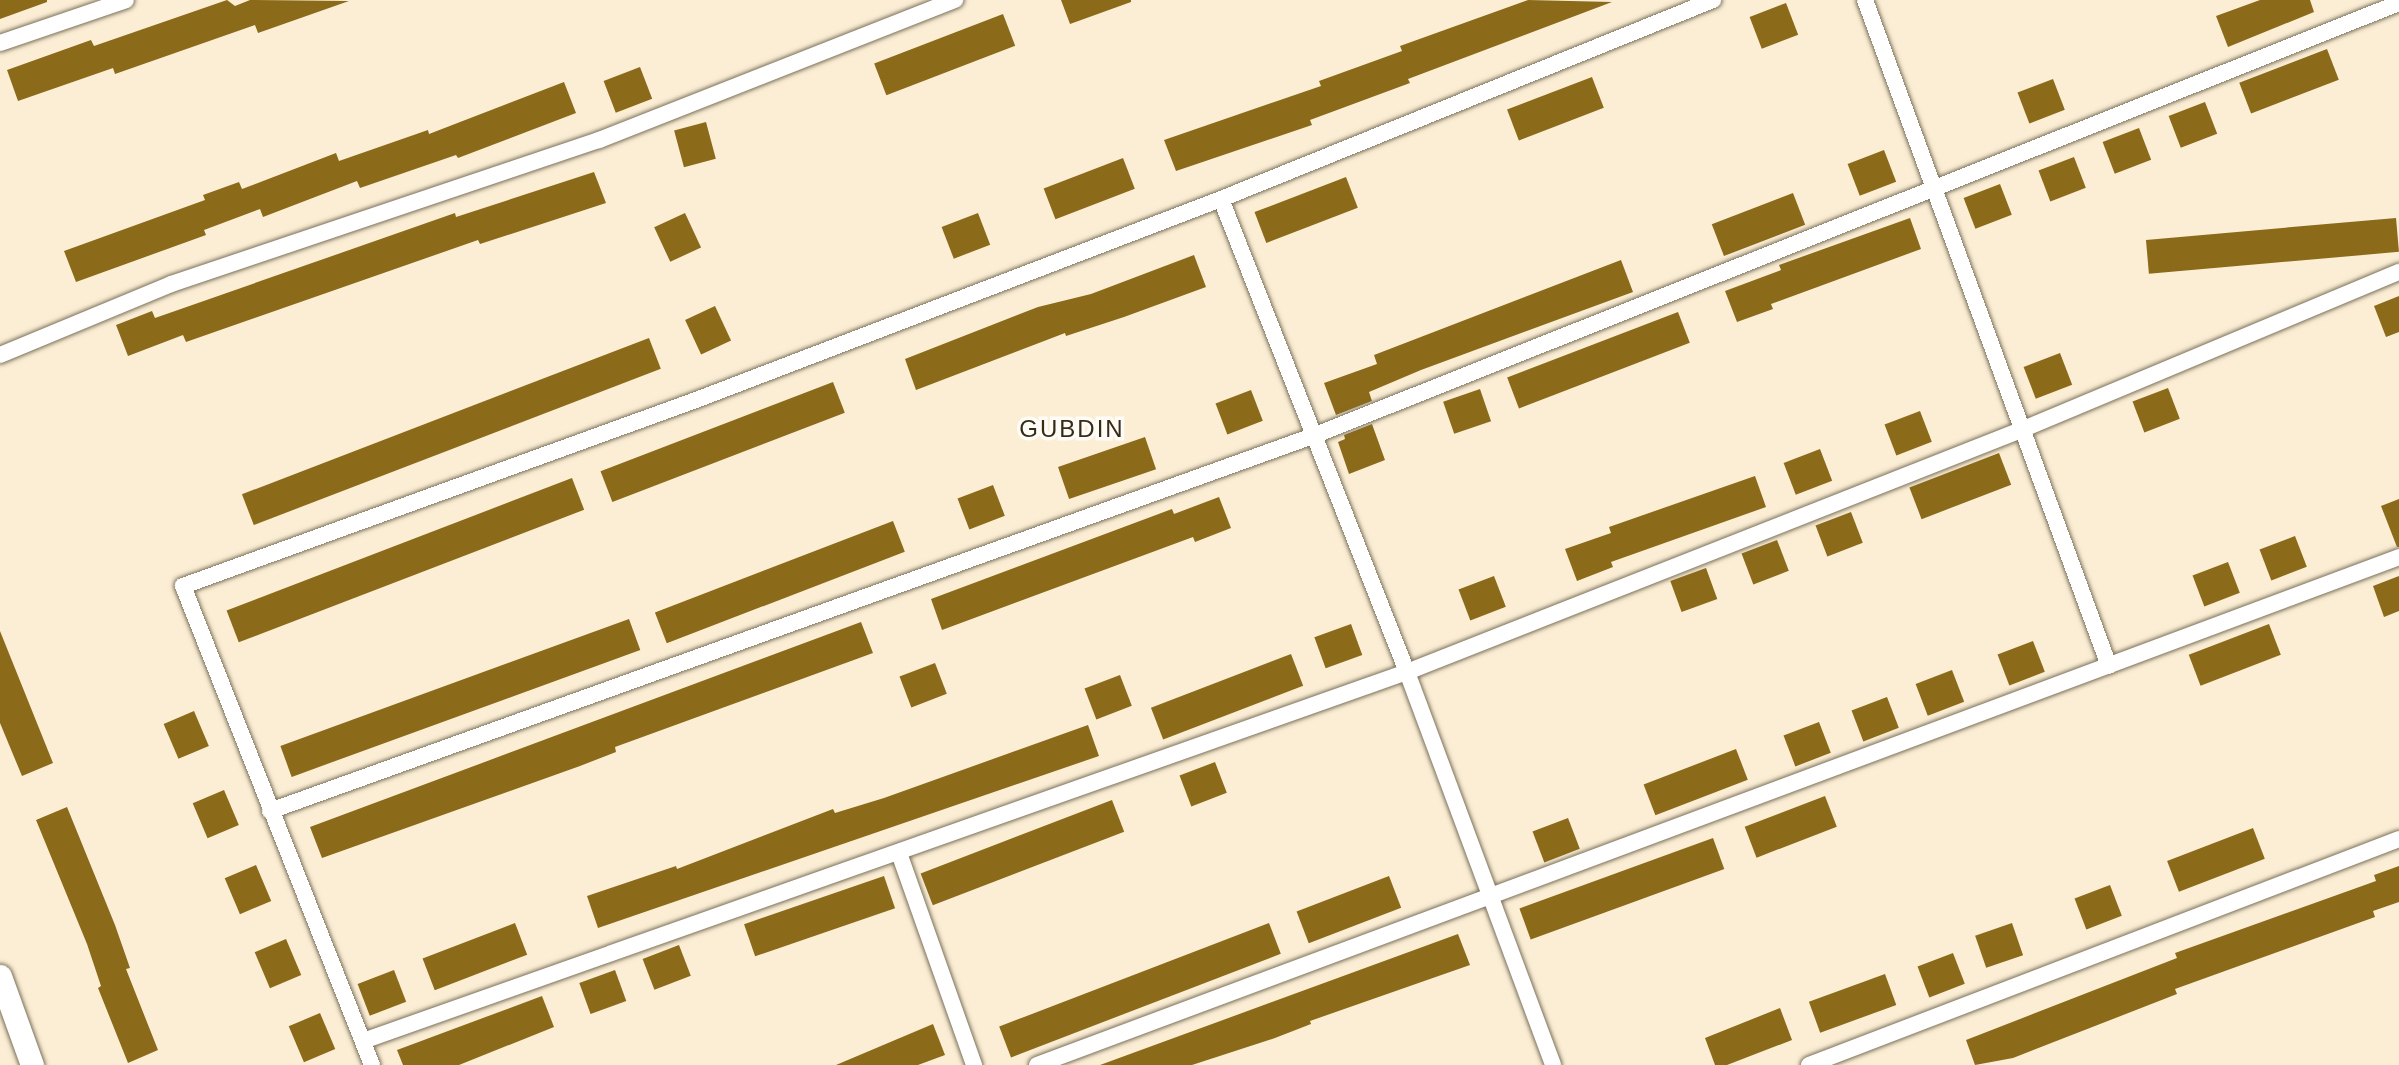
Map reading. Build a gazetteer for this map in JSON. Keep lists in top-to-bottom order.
{
  "districts": ["GUBDIN"]
}
